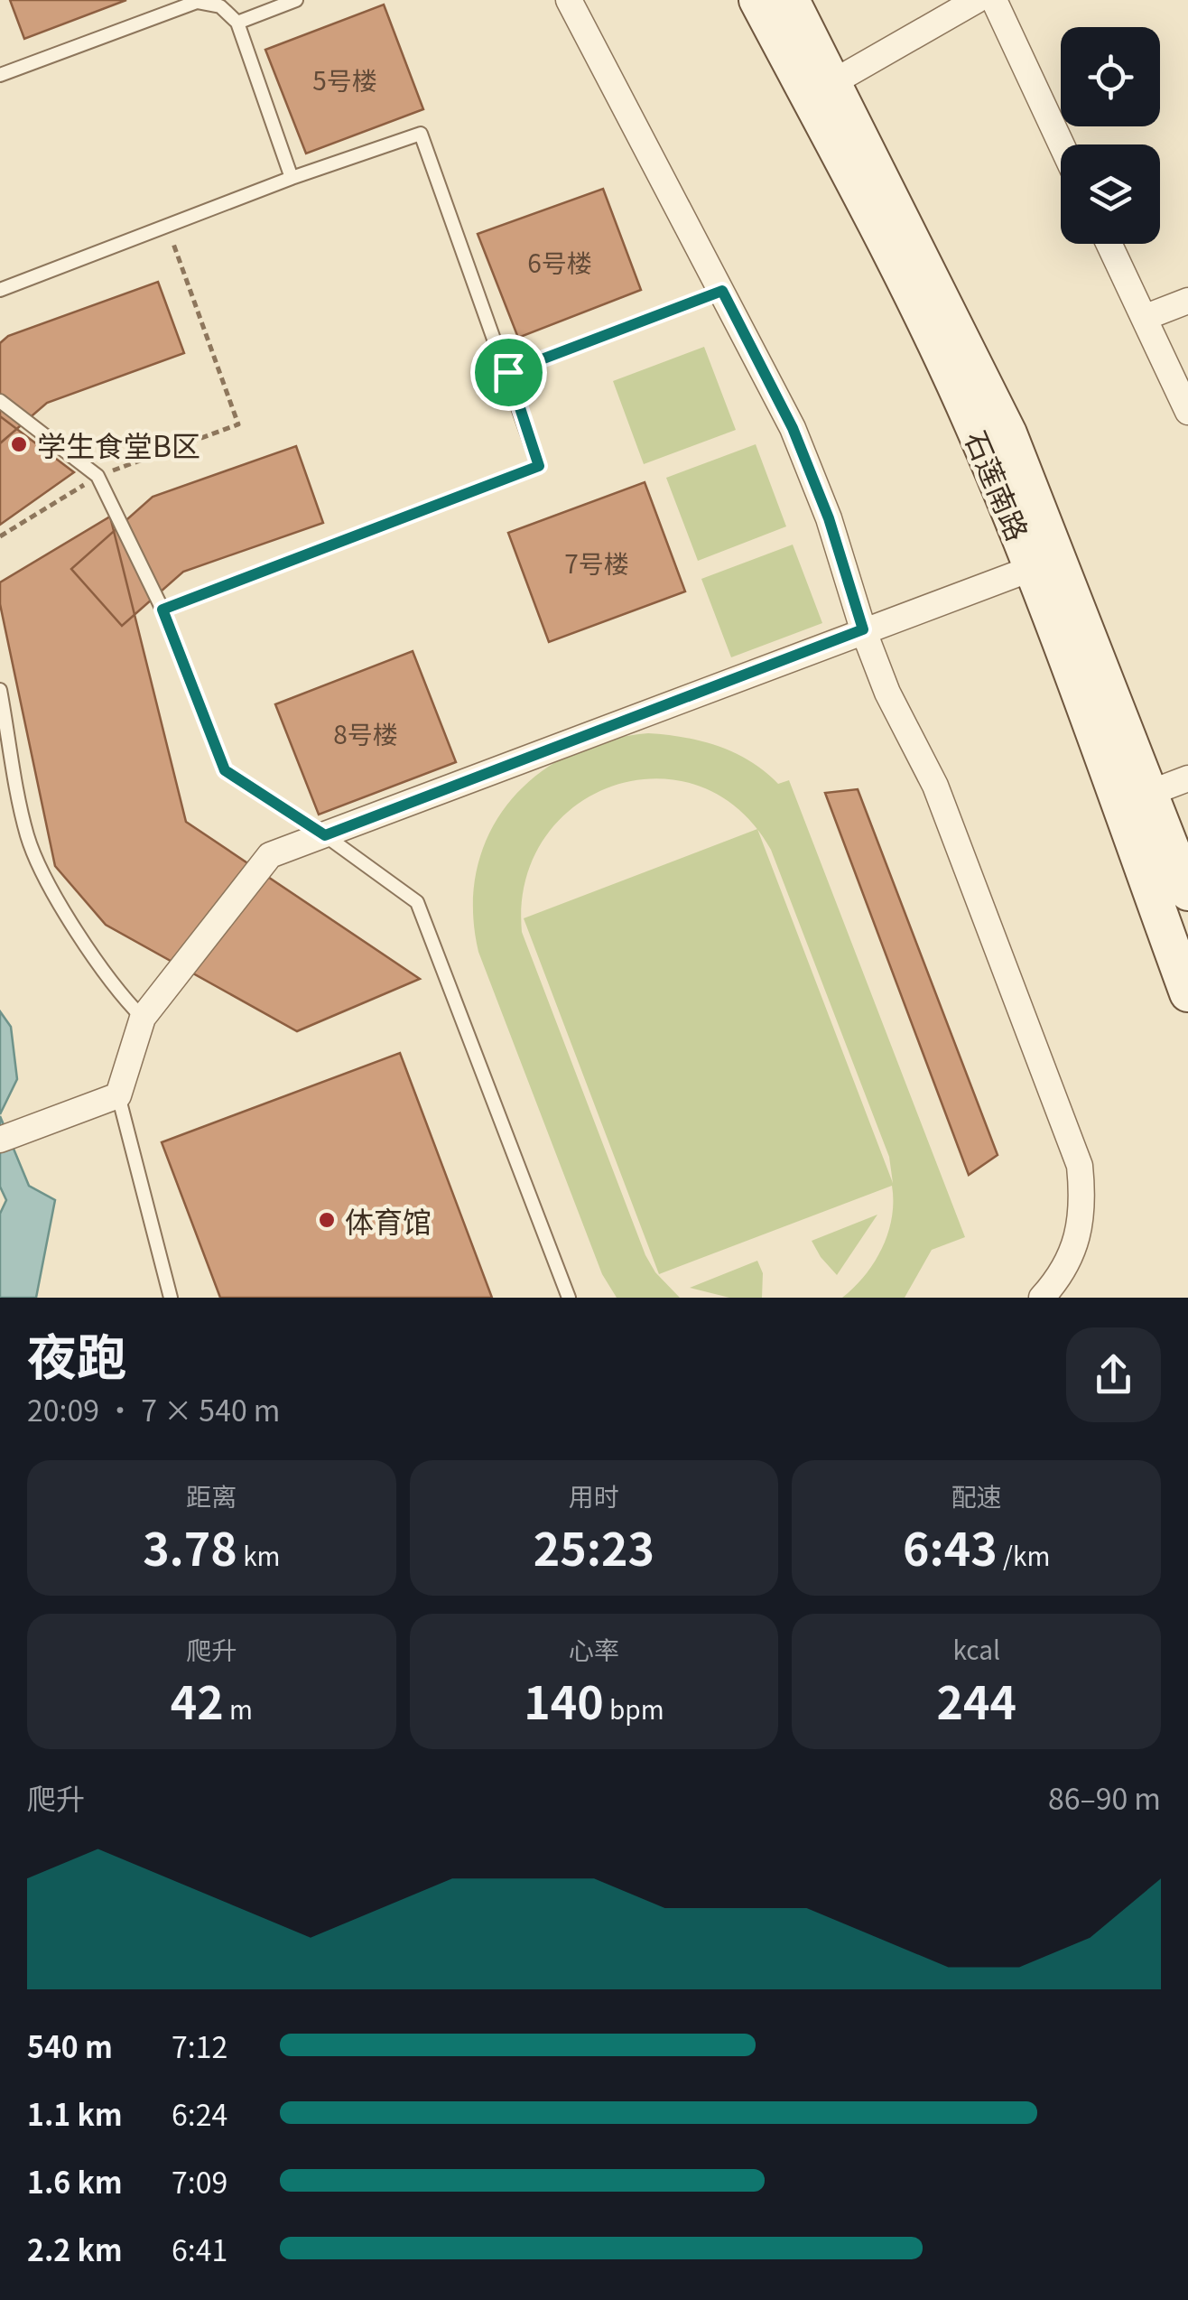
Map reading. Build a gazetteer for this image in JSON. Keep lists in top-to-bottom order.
{
  "streets": {
    "street": ["石莲南路"]
  },
  "places": ["学生食堂B区", "体育馆"],
  "house_numbers": [
    "5号楼",
    "6号楼",
    "7号楼",
    "8号楼"
  ],
  "page": {
    "heading": ["夜跑", "20:09 · 7 × 540 m"],
    "stats": [
      ["距离", "3.78 km"],
      ["用时", "25:23"],
      ["配速", "6:43 /km"],
      ["爬升", "42 m"],
      ["心率", "140 bpm"],
      ["kcal", "244"]
    ],
    "chart": ["爬升", "86–90 m"],
    "list": [
      {
        "name": "540 m",
        "note": "7:12"
      },
      {
        "name": "1.1 km",
        "note": "6:24"
      },
      {
        "name": "1.6 km",
        "note": "7:09"
      },
      {
        "name": "2.2 km",
        "note": "6:41"
      }
    ]
  }
}
